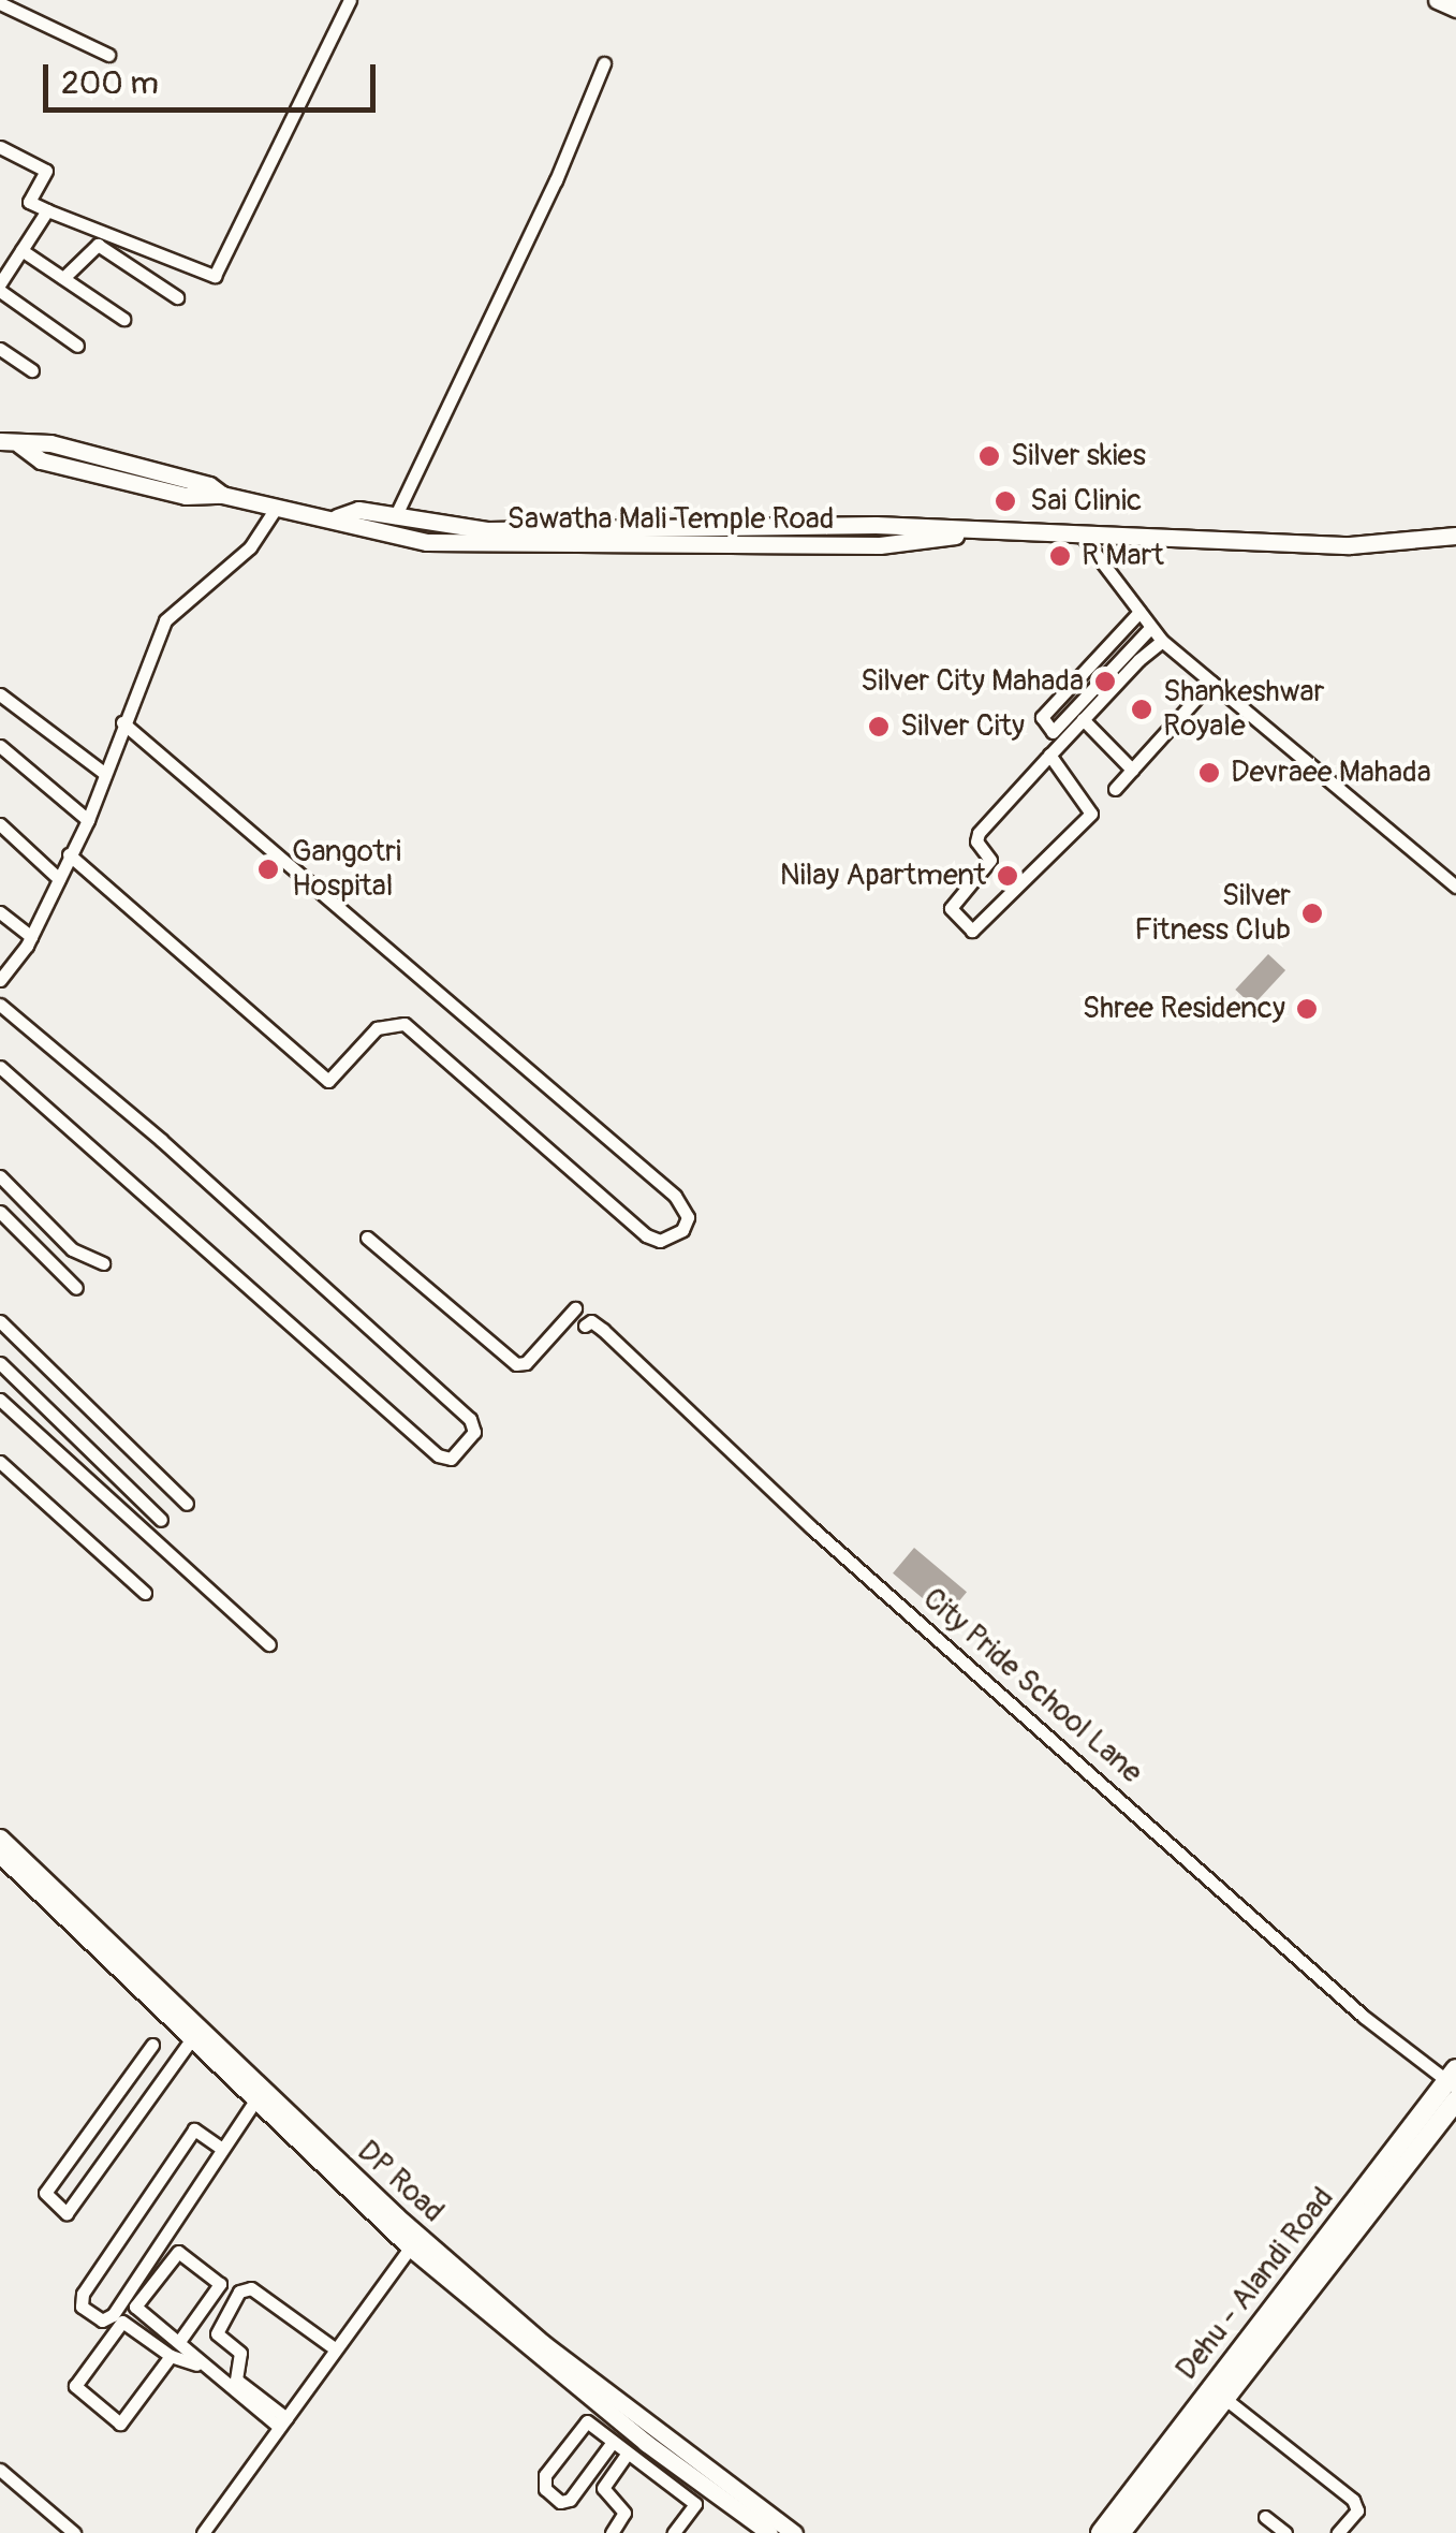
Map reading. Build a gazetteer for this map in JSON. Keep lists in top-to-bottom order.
{
  "streets": {
    "main road": ["Dehu - Alandi Road"],
    "street": ["Sawatha Mali Temple Road", "City Pride School Lane", "DP Road"]
  },
  "crossings": [
    ["City Pride School Lane", "Dehu - Alandi Road"]
  ],
  "places": [
    "Silver skies",
    "Sai Clinic",
    "R Mart",
    "Silver City Mahada",
    "Shankeshwar Royale",
    "Silver City",
    "Devraee Mahada",
    "Gangotri Hospital",
    "Nilay Apartment",
    "Silver Fitness Club",
    "Shree Residency"
  ],
  "scale_bar": "200 m"
}
